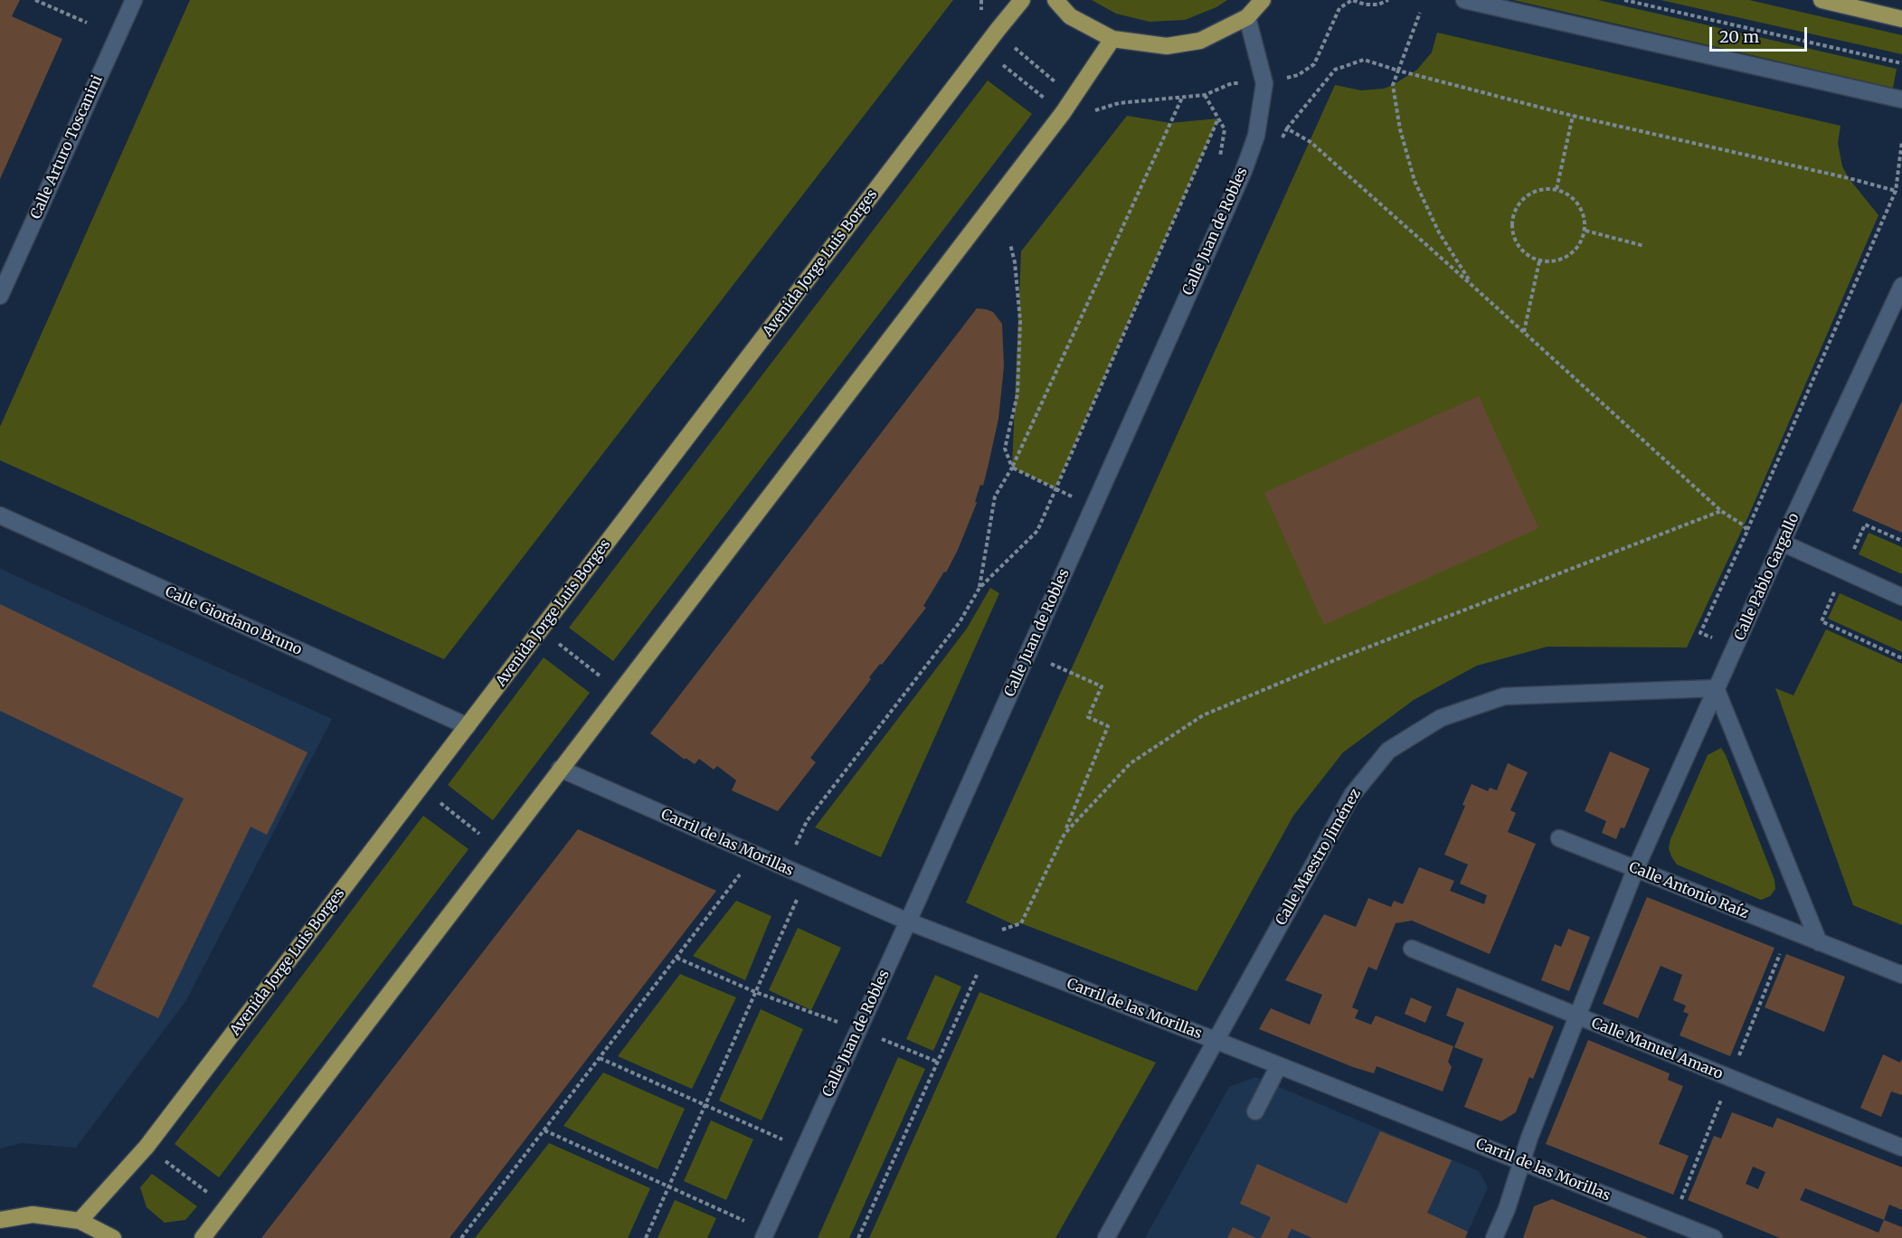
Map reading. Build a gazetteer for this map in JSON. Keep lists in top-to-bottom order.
{
  "streets": {
    "main road": ["Avenida Jorge Luis Borges"],
    "street": [
      "Calle Arturo Toscanini",
      "Calle Juan de Robles",
      "Calle Pablo Gargallo",
      "Calle Giordano Bruno",
      "Carril de las Morillas",
      "Calle Maestro Jiménez",
      "Calle Antonio Raíz",
      "Calle Manuel Amaro"
    ]
  },
  "crossings": [
    ["Calle Juan de Robles", "Carril de las Morillas"],
    ["Avenida Jorge Luis Borges", "Calle Giordano Bruno"],
    ["Calle Pablo Gargallo", "Carril de las Morillas"],
    ["Calle Pablo Gargallo", "Calle Maestro Jiménez"],
    ["Calle Pablo Gargallo", "Calle Antonio Raíz"],
    ["Calle Pablo Gargallo", "Calle Manuel Amaro"],
    ["Carril de las Morillas", "Calle Maestro Jiménez"]
  ],
  "scale_bar": "20 m"
}
